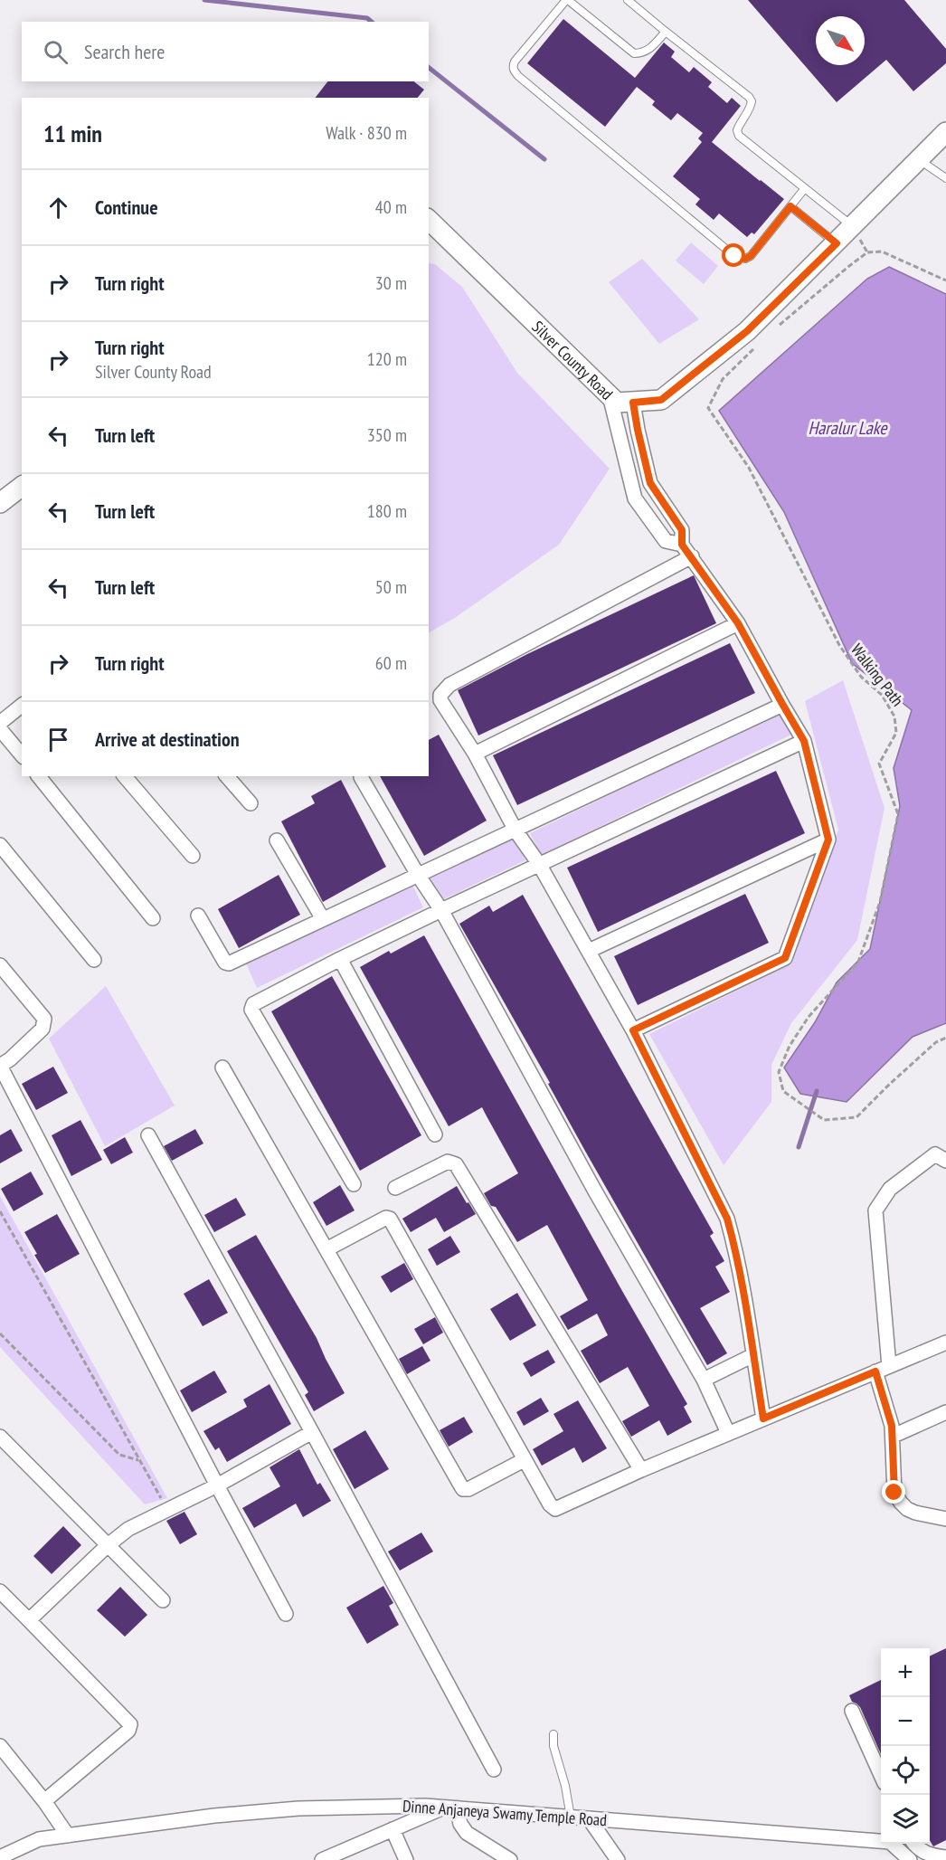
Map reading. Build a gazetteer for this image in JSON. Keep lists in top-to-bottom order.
{
  "streets": {
    "street": ["Silver County Road", "Dinne Anjaneya Swamy Temple Road"],
    "path": ["Walking Path"]
  },
  "water": ["Haralur Lake"],
  "north": "bottom right",
  "page": {
    "search": "Search here",
    "heading": ["11 min", "Walk · 830 m"],
    "list": [
      ["Continue", "40 m"],
      ["Turn right", "30 m"],
      ["Turn right", "Silver County Road", "120 m"],
      ["Turn left", "350 m"],
      ["Turn left", "180 m"],
      ["Turn left", "50 m"],
      ["Turn right", "60 m"],
      "Arrive at destination"
    ],
    "map_buttons": ["+", "−"]
  }
}
